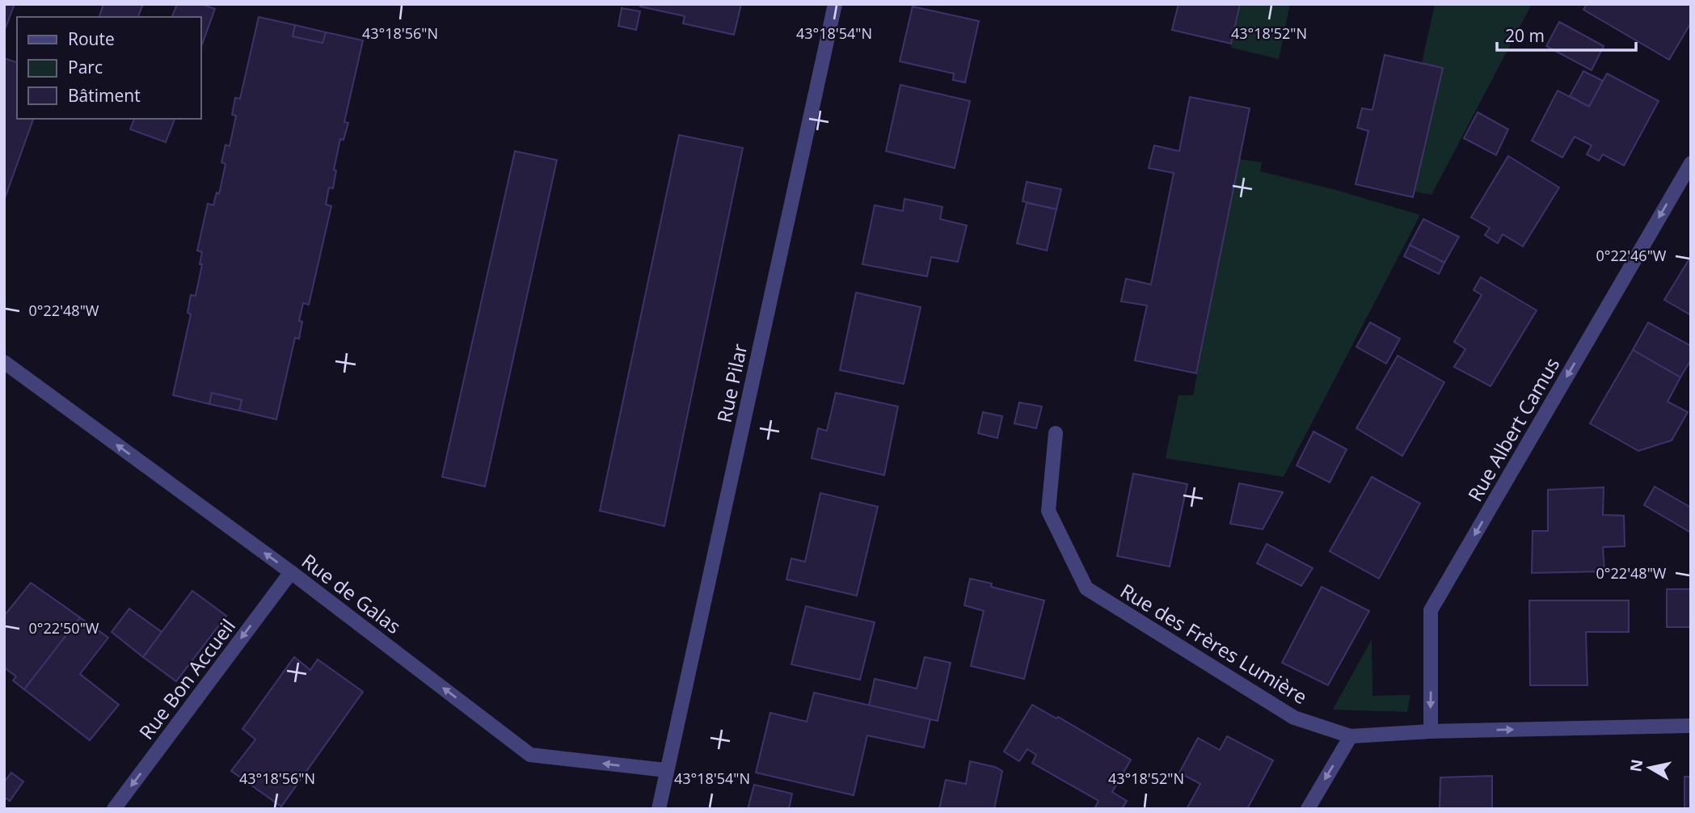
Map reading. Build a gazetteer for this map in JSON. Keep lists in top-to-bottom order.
{
  "streets": {
    "street": [
      "Rue Pilar",
      "Rue Albert Camus",
      "Rue de Galas",
      "Rue des Frères Lumière",
      "Rue Bon Accueil"
    ]
  },
  "crossings": [
    ["Rue Pilar", "Rue de Galas"],
    ["Rue Albert Camus", "Rue des Frères Lumière"],
    ["Rue de Galas", "Rue Bon Accueil"]
  ],
  "one_way": ["Rue Albert Camus", "Rue de Galas", "Rue Bon Accueil"],
  "legend": ["Route", "Parc", "Bâtiment"],
  "scale_bar": "20 m",
  "north": "left",
  "coordinates": [
    "43°18'56\"N",
    "43°18'54\"N",
    "43°18'52\"N",
    "0°22'46\"W",
    "0°22'48\"W",
    "0°22'50\"W"
  ]
}
